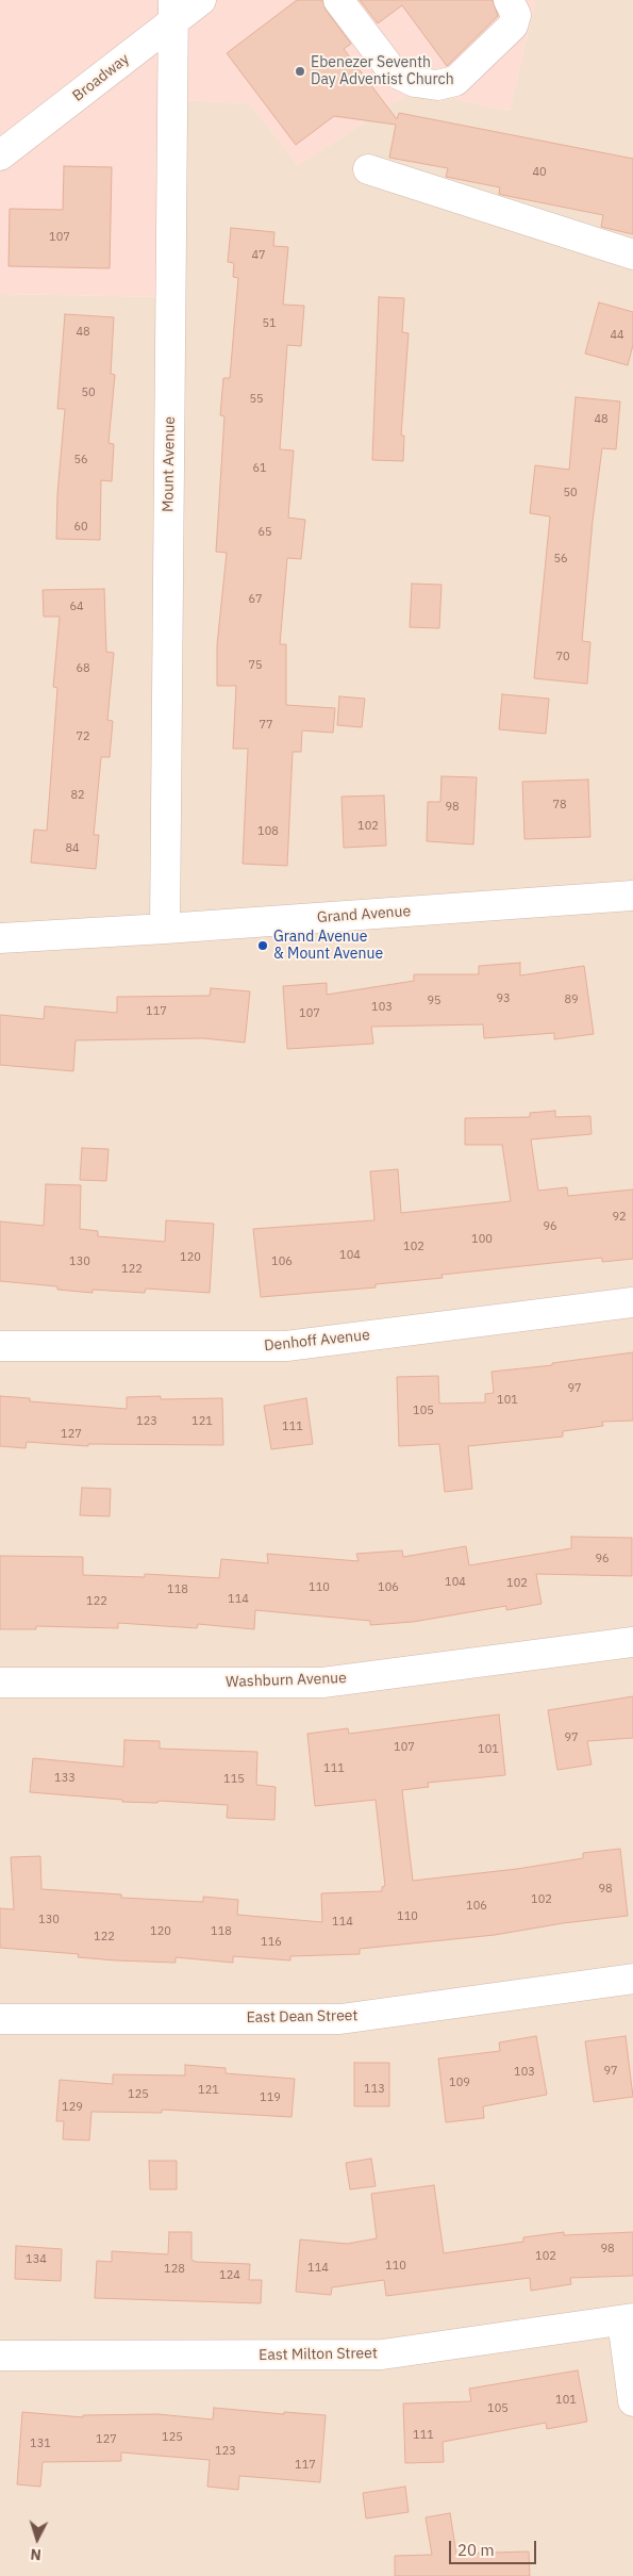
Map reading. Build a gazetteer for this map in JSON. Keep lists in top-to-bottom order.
{
  "streets": {
    "street": [
      "Broadway",
      "Mount Avenue",
      "Grand Avenue",
      "Denhoff Avenue",
      "Washburn Avenue",
      "East Dean Street",
      "East Milton Street"
    ]
  },
  "crossings": [
    ["Broadway", "Mount Avenue"],
    ["Mount Avenue", "Grand Avenue"]
  ],
  "places": ["Ebenezer Seventh Day Adventist Church", "Grand Avenue & Mount Avenue"],
  "house_numbers": [
    "40",
    "107",
    "47",
    "51",
    "48",
    "44",
    "50",
    "55",
    "48",
    "56",
    "61",
    "50",
    "60",
    "65",
    "56",
    "67",
    "64",
    "70",
    "75",
    "68",
    "77",
    "72",
    "82",
    "78",
    "98",
    "102",
    "108",
    "84",
    "93",
    "89",
    "95",
    "103",
    "117",
    "107",
    "92",
    "96",
    "100",
    "102",
    "104",
    "120",
    "130",
    "106",
    "122",
    "97",
    "101",
    "105",
    "123",
    "121",
    "111",
    "127",
    "96",
    "104",
    "102",
    "110",
    "106",
    "118",
    "114",
    "122",
    "97",
    "107",
    "101",
    "111",
    "133",
    "115",
    "98",
    "102",
    "106",
    "110",
    "130",
    "114",
    "120",
    "118",
    "122",
    "116",
    "97",
    "103",
    "109",
    "113",
    "121",
    "125",
    "119",
    "129",
    "98",
    "102",
    "134",
    "110",
    "114",
    "128",
    "124",
    "101",
    "105",
    "111",
    "125",
    "127",
    "131",
    "123",
    "117"
  ],
  "scale_bar": "20 m",
  "north": "bottom"
}
